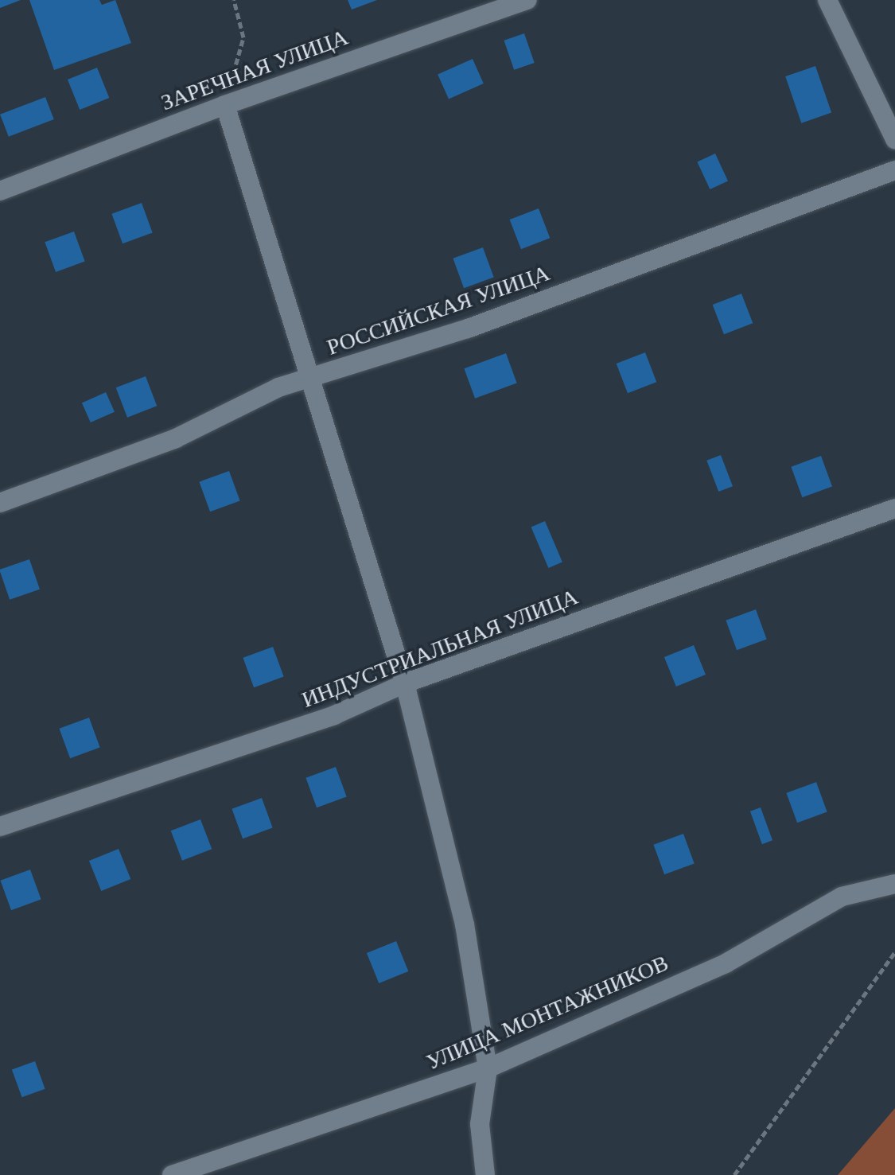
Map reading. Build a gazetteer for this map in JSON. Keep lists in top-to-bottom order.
{
  "streets": {
    "street": [
      "ЗАРЕЧНАЯ УЛИЦА",
      "РОССИЙСКАЯ УЛИЦА",
      "ИНДУСТРИАЛЬНАЯ УЛИЦА",
      "УЛИЦА МОНТАЖНИКОВ"
    ]
  }
}
